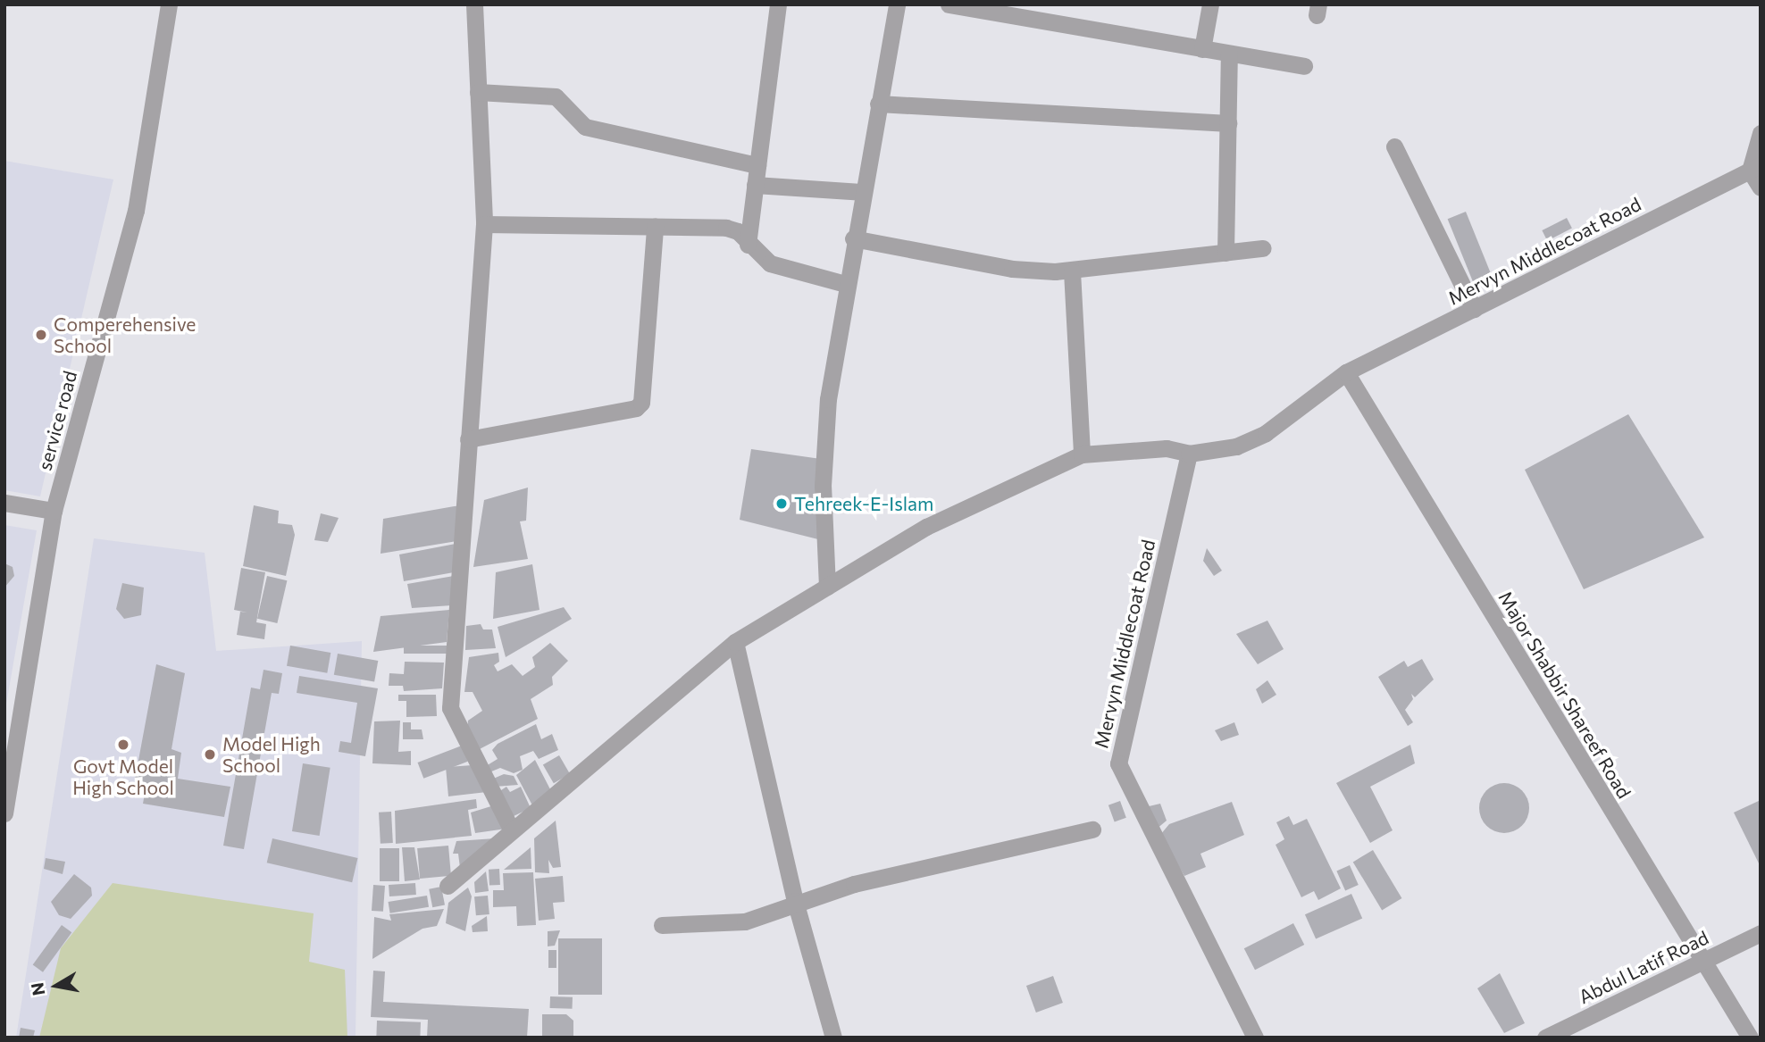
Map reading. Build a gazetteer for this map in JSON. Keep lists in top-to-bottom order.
{
  "streets": {
    "street": [
      "Mervyn Middlecoat Road",
      "service road",
      "Major Shabbir Shareef Road",
      "Abdul Latif Road"
    ]
  },
  "crossings": [
    ["Mervyn Middlecoat Road", "Major Shabbir Shareef Road"],
    ["Major Shabbir Shareef Road", "Abdul Latif Road"]
  ],
  "places": [
    "Comperehensive School",
    "Tehreek-E-Islam",
    "Govt Model High School",
    "Model High School"
  ],
  "north": "left"
}
